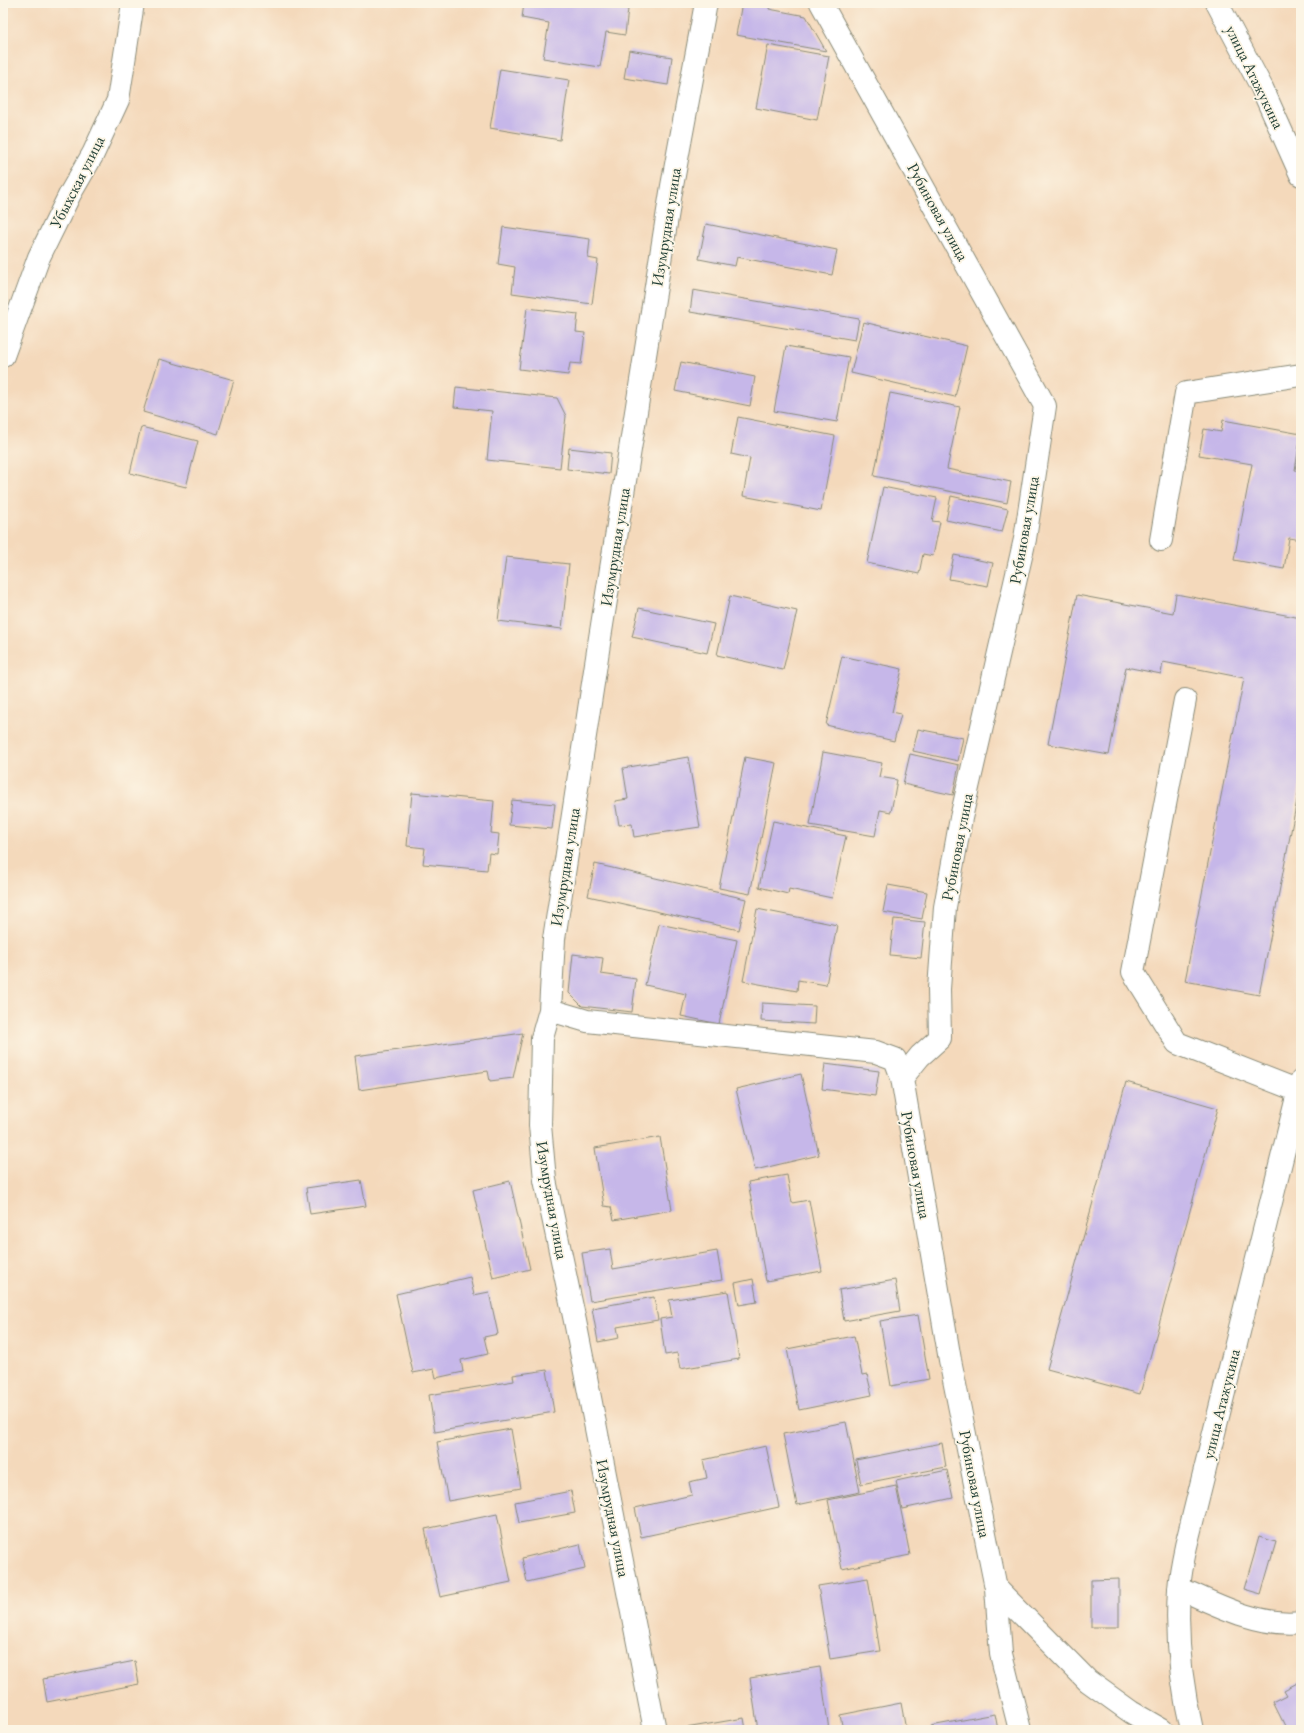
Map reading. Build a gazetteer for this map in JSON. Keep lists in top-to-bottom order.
{
  "streets": {
    "street": [
      "улица Атажукина",
      "Убыхская улица",
      "Рубиновая улица",
      "Изумрудная улица"
    ]
  }
}
